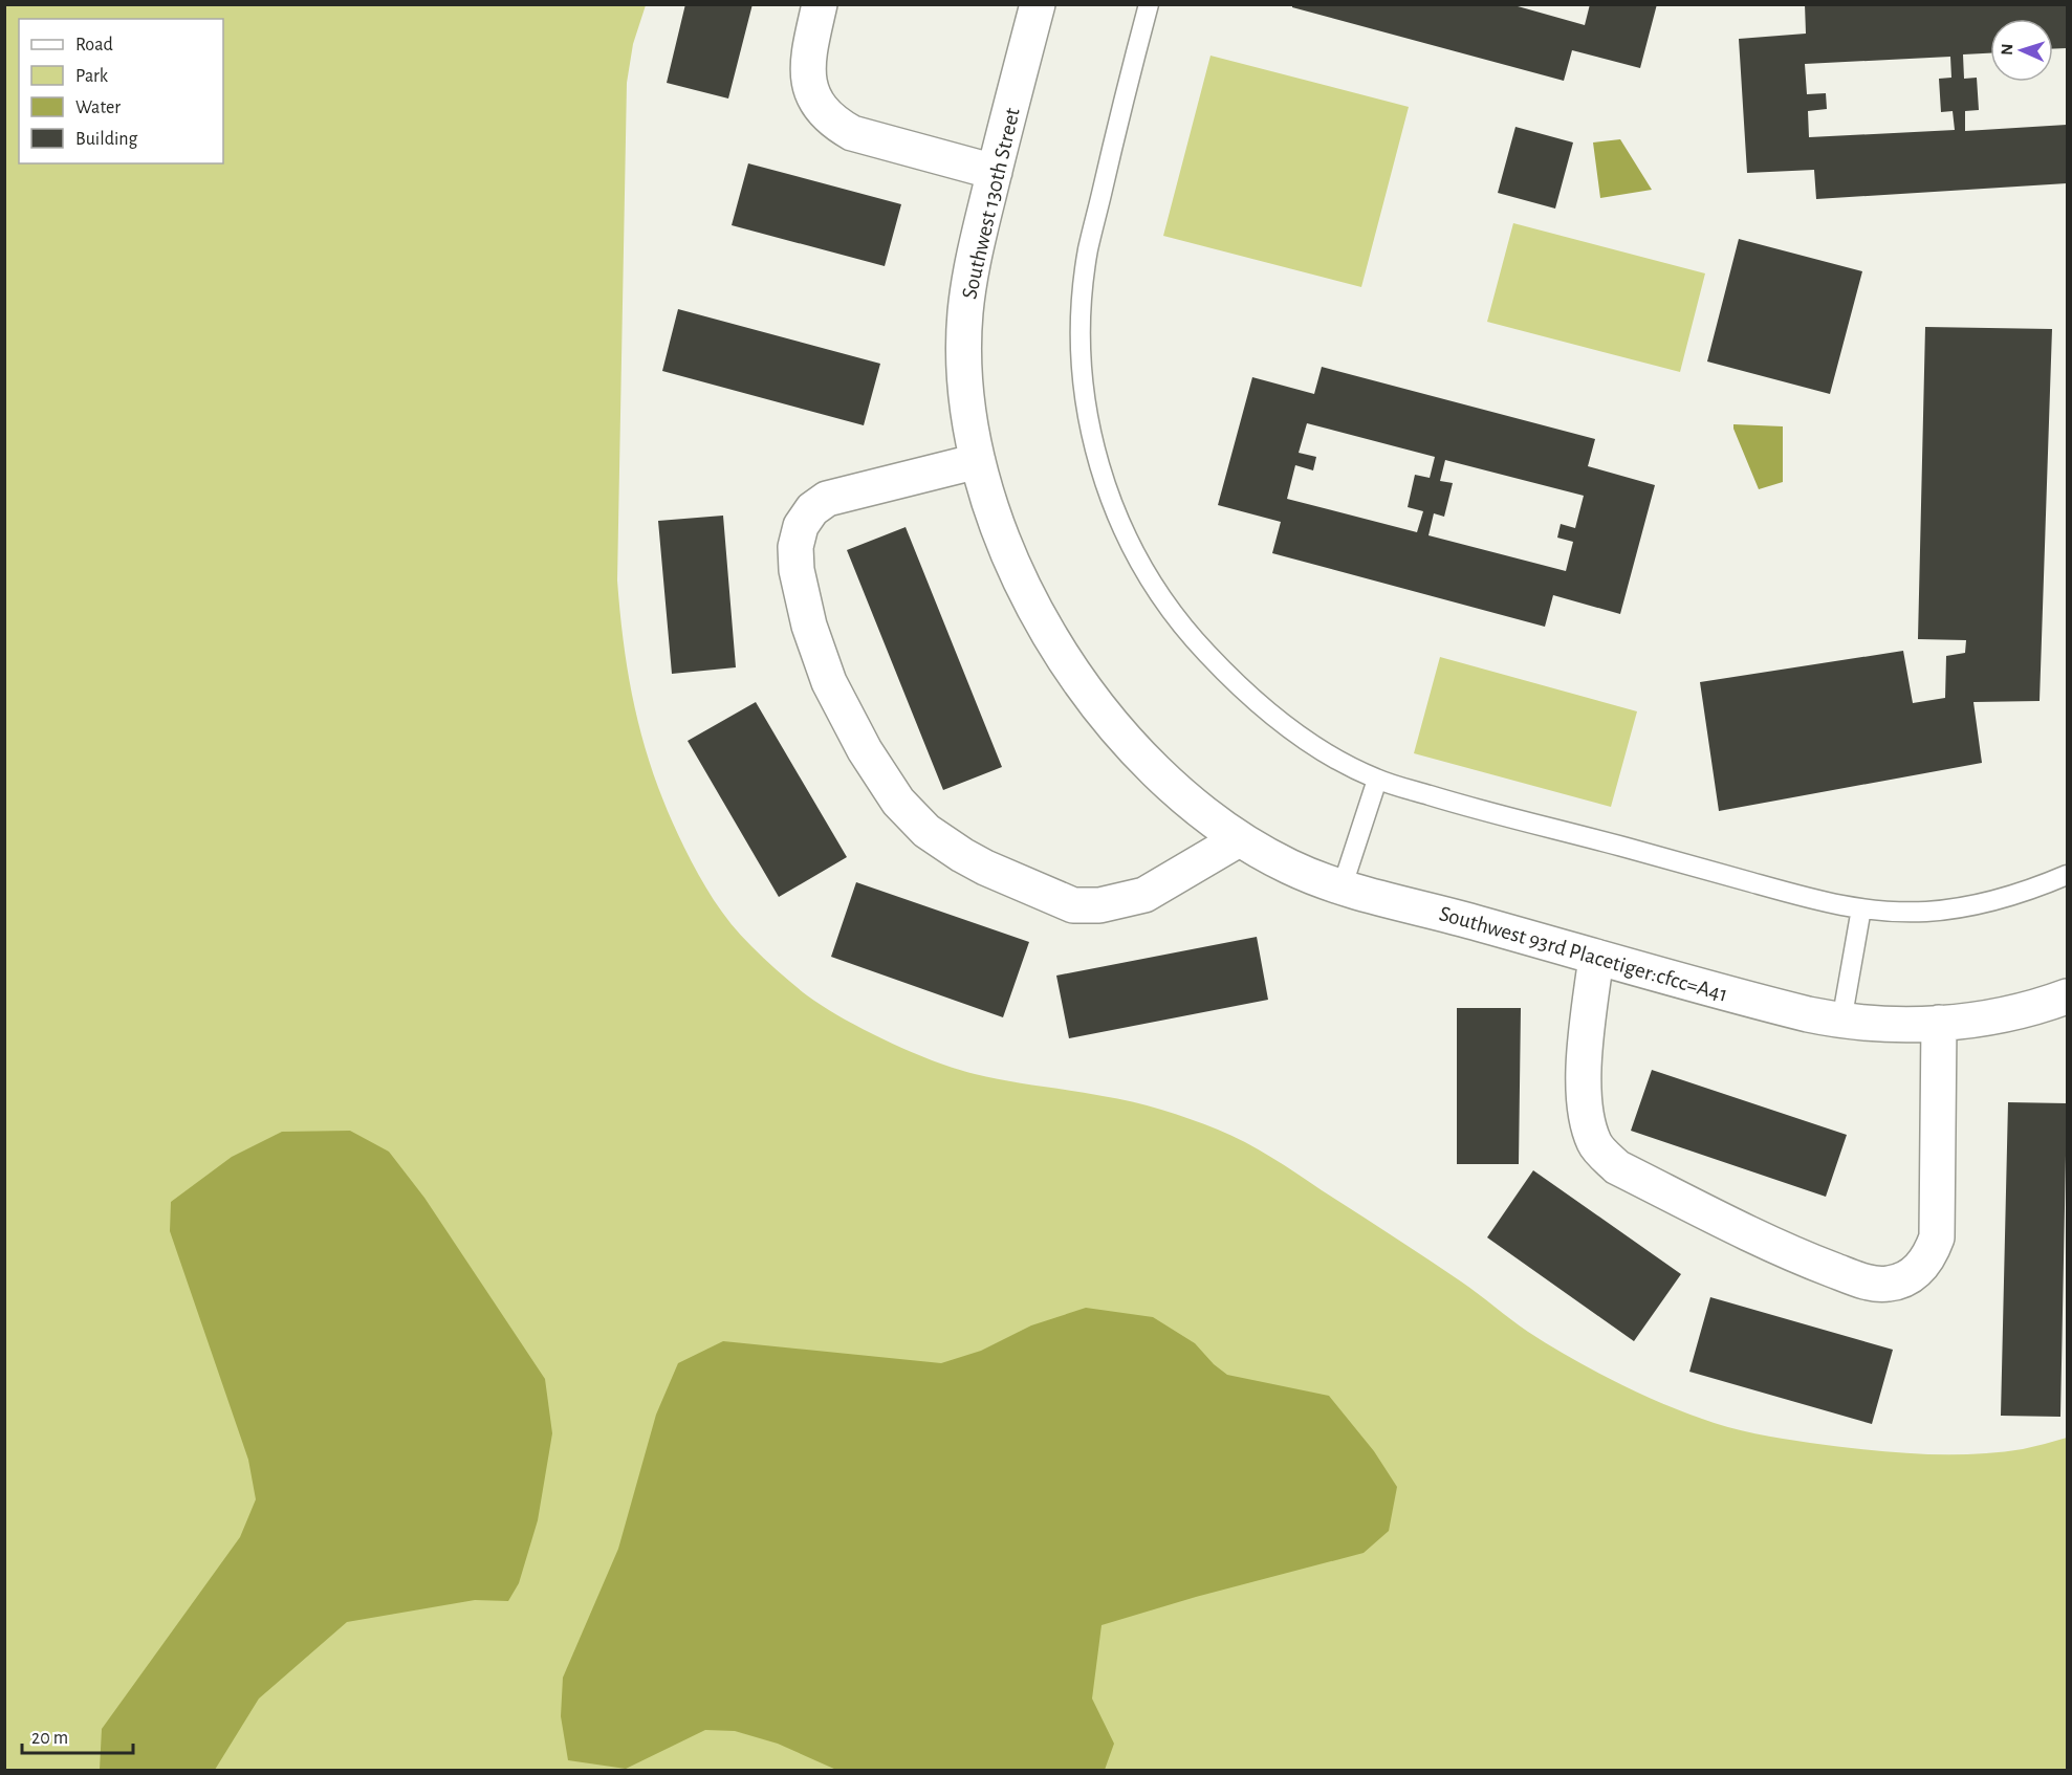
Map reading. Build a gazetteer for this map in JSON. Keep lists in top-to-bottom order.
{
  "streets": {
    "street": ["Southwest 130th Street", "Southwest 93rd Placetiger:cfcc=A41"]
  },
  "crossings": [
    ["Southwest 130th Street", "Southwest 93rd Placetiger:cfcc=A41"]
  ],
  "legend": [
    "Road",
    "Park",
    "Water",
    "Building"
  ],
  "scale_bar": "20 m",
  "north": "left"
}
